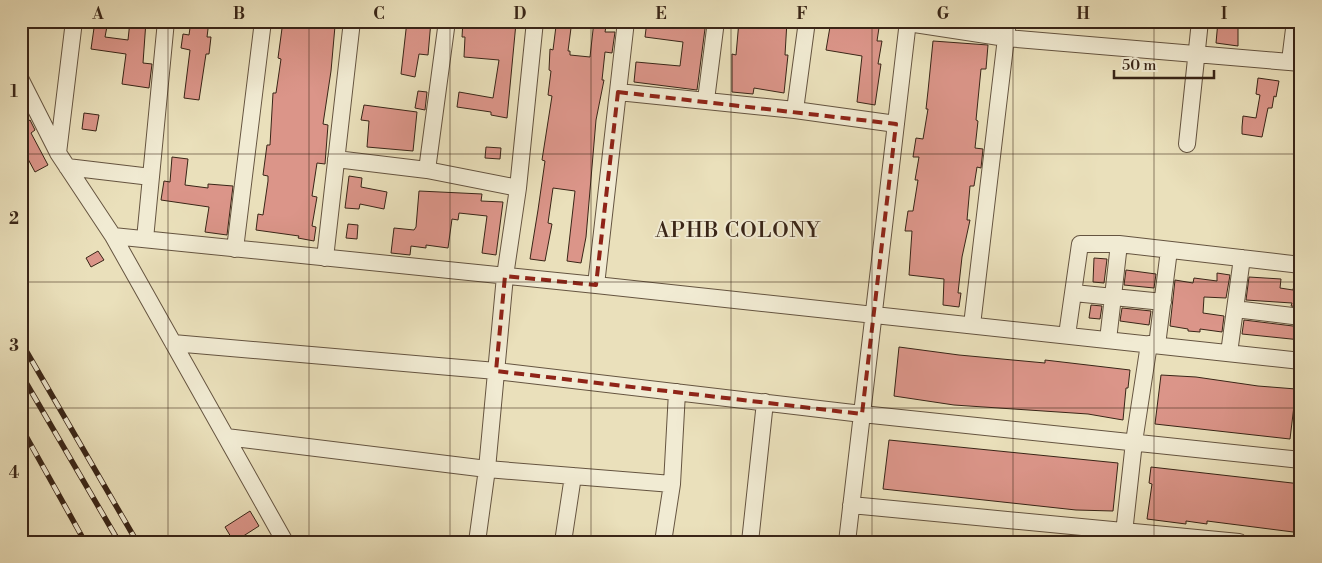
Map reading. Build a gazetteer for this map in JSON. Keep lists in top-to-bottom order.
{
  "districts": ["APHB COLONY"],
  "scale_bar": "50 m",
  "grid": {
    "columns": [
      "A",
      "B",
      "C",
      "D",
      "E",
      "F",
      "G",
      "H",
      "I"
    ],
    "rows": [
      "1",
      "2",
      "3",
      "4"
    ]
  }
}
